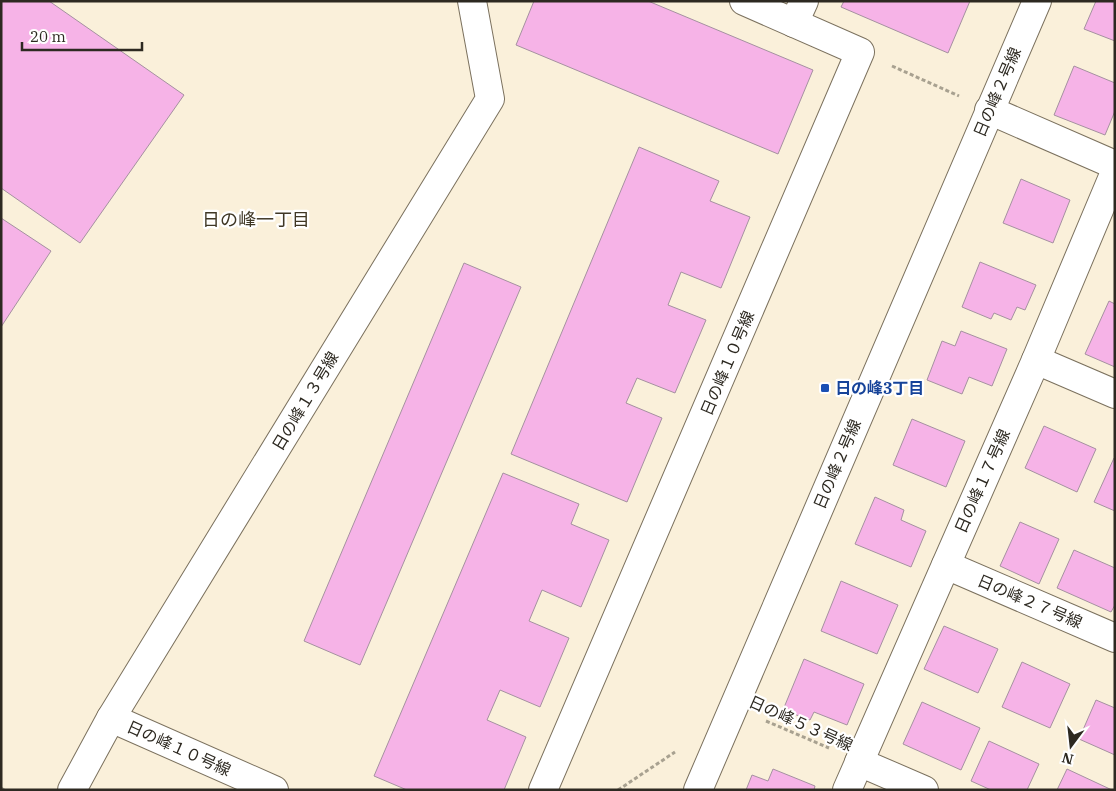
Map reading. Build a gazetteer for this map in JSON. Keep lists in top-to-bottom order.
{
  "streets": {
    "street": [
      "日の峰２号線",
      "日の峰１０号線",
      "日の峰１３号線",
      "日の峰１７号線",
      "日の峰２７号線"
    ],
    "path": ["日の峰５３号線"]
  },
  "crossings": [
    ["日の峰２号線", "日の峰５３号線"],
    ["日の峰１０号線", "日の峰１３号線"],
    ["日の峰１７号線", "日の峰２７号線"],
    ["日の峰１７号線", "日の峰５３号線"]
  ],
  "districts": ["日の峰一丁目"],
  "places": {
    "transit": ["日の峰3丁目"]
  },
  "scale_bar": "20 m",
  "north": "bottom"
}
